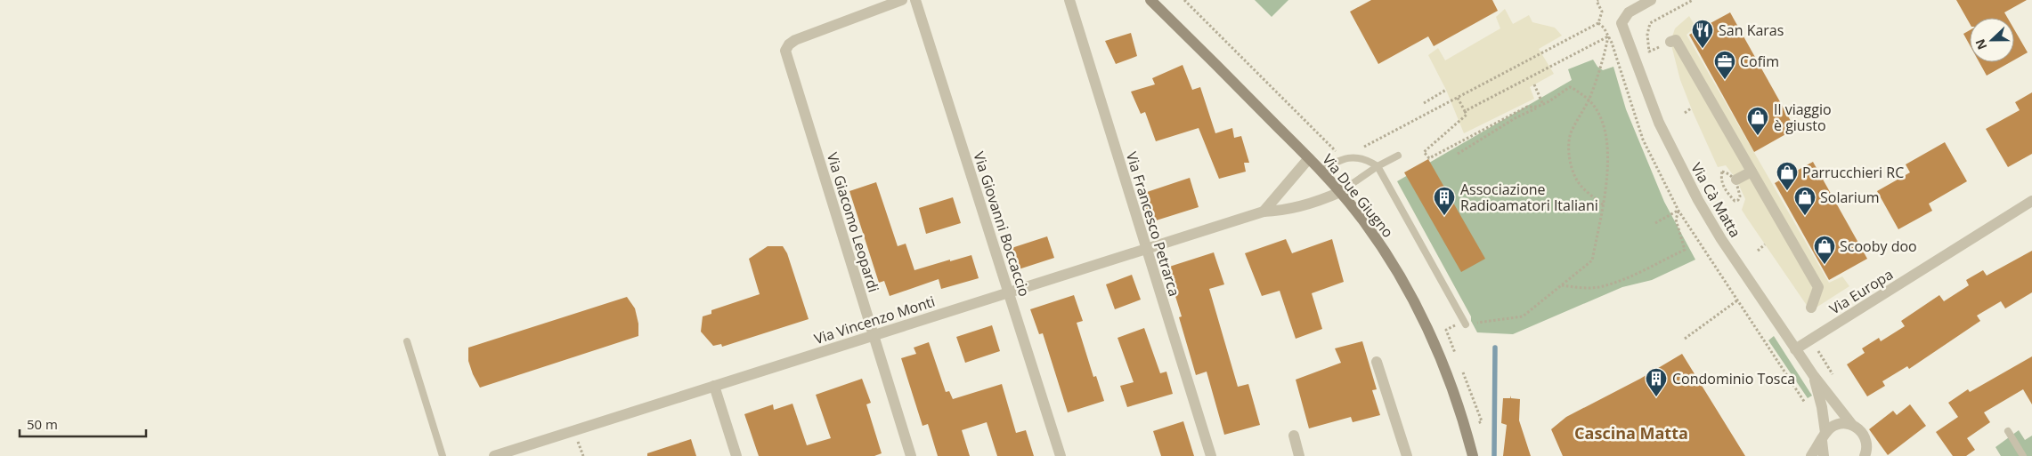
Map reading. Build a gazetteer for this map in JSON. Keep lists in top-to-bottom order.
{
  "streets": {
    "main road": ["Via Due Giugno"],
    "street": [
      "Via Cà Matta",
      "Via Giacomo Leopardi",
      "Via Giovanni Boccaccio",
      "Via Francesco Petrarca",
      "Via Europa",
      "Via Vincenzo Monti"
    ]
  },
  "crossings": [
    ["Via Due Giugno", "Via Vincenzo Monti"],
    ["Via Cà Matta", "Via Europa"],
    ["Via Giacomo Leopardi", "Via Vincenzo Monti"],
    ["Via Giovanni Boccaccio", "Via Vincenzo Monti"],
    ["Via Francesco Petrarca", "Via Vincenzo Monti"]
  ],
  "districts": ["Cascina Matta"],
  "places": {
    "restaurant": ["San Karas"],
    "office": ["Cofim"],
    "shop": [
      "Il viaggio è giusto",
      "Parrucchieri RC",
      "Solarium",
      "Scooby doo"
    ],
    "building": ["Associazione Radioamatori Italiani", "Condominio Tosca"]
  },
  "scale_bar": "50 m",
  "north": "left"
}
